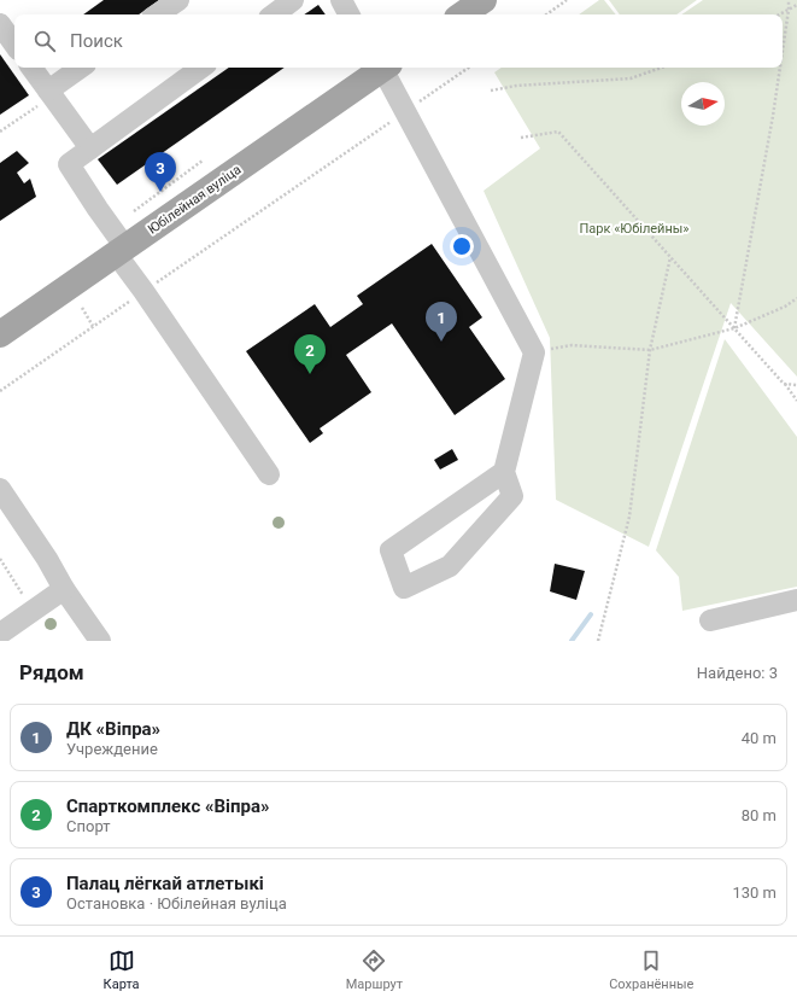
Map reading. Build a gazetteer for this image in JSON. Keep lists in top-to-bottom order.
{
  "streets": {
    "main road": ["Юбілейная вуліца"]
  },
  "parks": ["Парк «Юбілейны»"],
  "north": "right",
  "page": {
    "search": "Поиск",
    "pins": ["3", "1", "2"],
    "heading": ["Рядом", "Найдено: 3"],
    "list": [
      {
        "mark": "1",
        "name": "ДК «Віпра»",
        "note": "Учреждение",
        "value": "40 m"
      },
      {
        "mark": "2",
        "name": "Спарткомплекс «Віпра»",
        "note": "Спорт",
        "value": "80 m"
      },
      {
        "mark": "3",
        "name": "Палац лёгкай атлетыкі",
        "note": "Остановка · Юбілейная вуліца",
        "value": "130 m"
      }
    ],
    "nav": ["Карта", "Маршрут", "Сохранённые"]
  }
}
